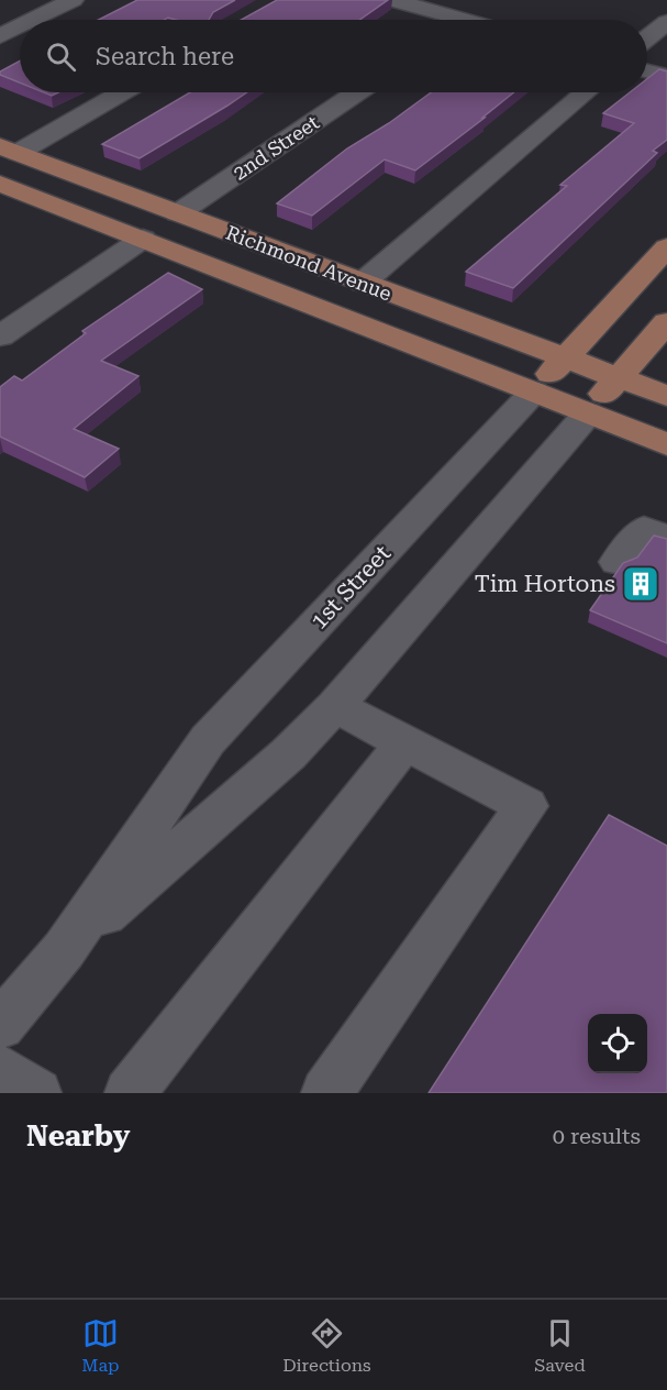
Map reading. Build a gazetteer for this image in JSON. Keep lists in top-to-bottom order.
{
  "streets": {
    "main road": ["Richmond Avenue", "1st Street"],
    "street": ["2nd Street"]
  },
  "crossings": [
    ["2nd Street", "Richmond Avenue"],
    ["Richmond Avenue", "1st Street"]
  ],
  "places": {
    "building": ["Tim Hortons"]
  },
  "page": {
    "search": "Search here",
    "heading": ["Nearby", "0 results"],
    "nav": ["Map", "Directions", "Saved"]
  }
}
